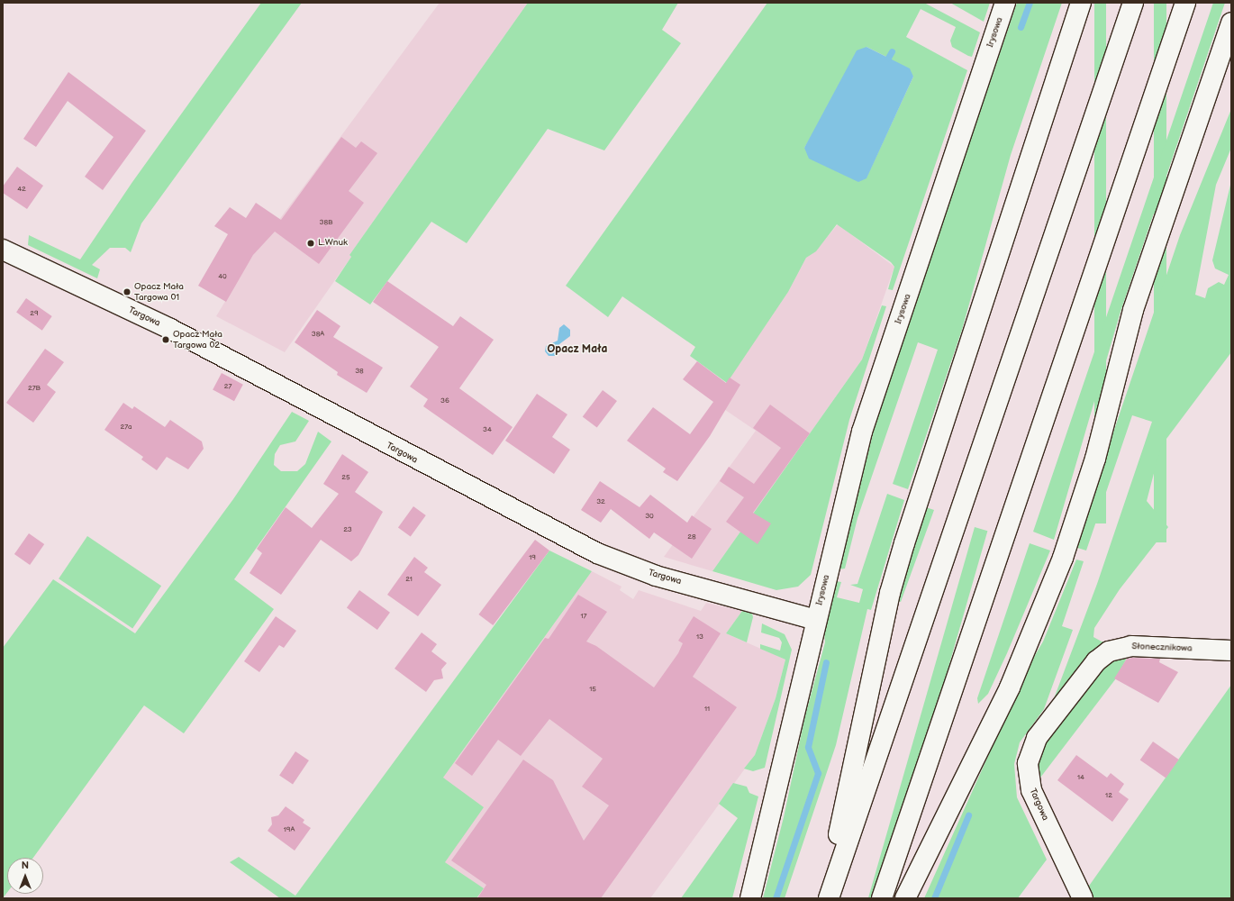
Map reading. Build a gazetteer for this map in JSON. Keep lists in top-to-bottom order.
{
  "streets": {
    "main road": ["Irysowa", "Targowa", "Słonecznikowa"]
  },
  "crossings": [
    ["Irysowa", "Targowa"],
    ["Targowa", "Słonecznikowa"]
  ],
  "districts": ["Opacz Mała"],
  "places": ["L.Wnuk", "Opacz Mała Targowa 01", "Opacz Mała Targowa 02"],
  "house_numbers": [
    "42",
    "38B",
    "40",
    "29",
    "38A",
    "38",
    "27",
    "27B",
    "36",
    "27a",
    "34",
    "25",
    "32",
    "30",
    "23",
    "28",
    "19",
    "21",
    "17",
    "13",
    "15",
    "11",
    "14",
    "12",
    "19A"
  ],
  "north": "top"
}
